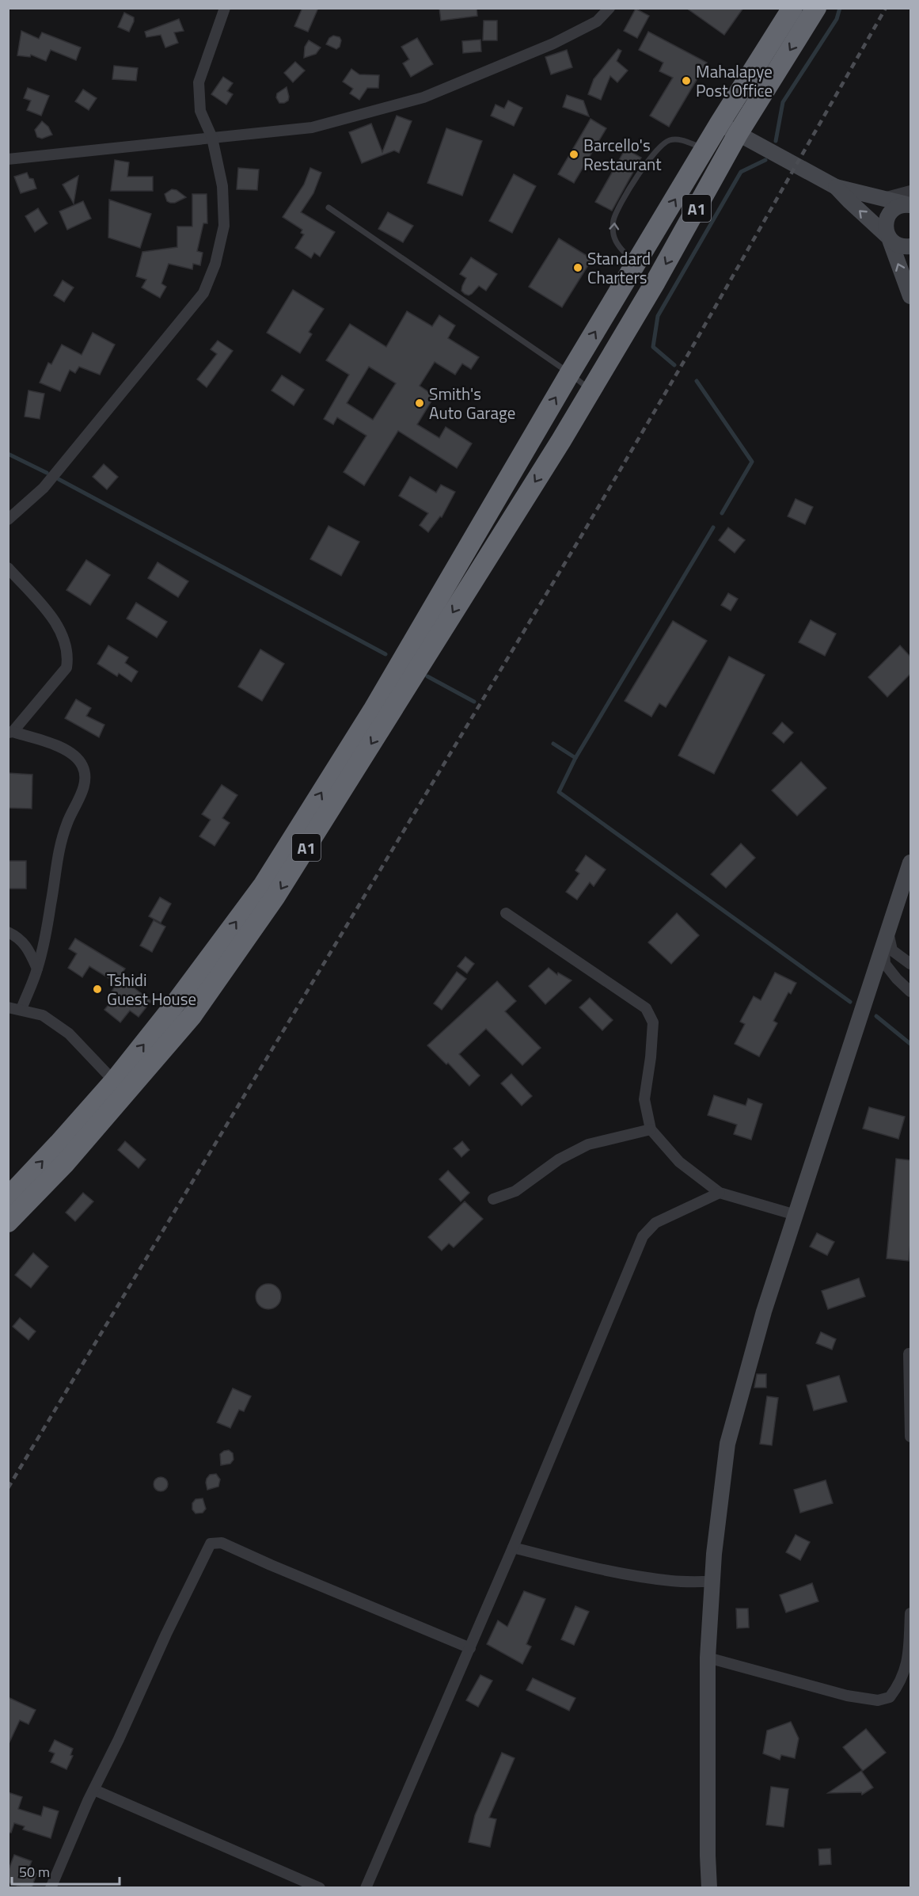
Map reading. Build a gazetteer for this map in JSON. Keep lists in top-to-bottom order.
{
  "streets": {
    "highway": ["A1"]
  },
  "places": [
    "Mahalapye Post Office",
    "Barcello's Restaurant",
    "Standard Charters",
    "Smith's Auto Garage",
    "Tshidi Guest House"
  ],
  "scale_bar": "50 m"
}
